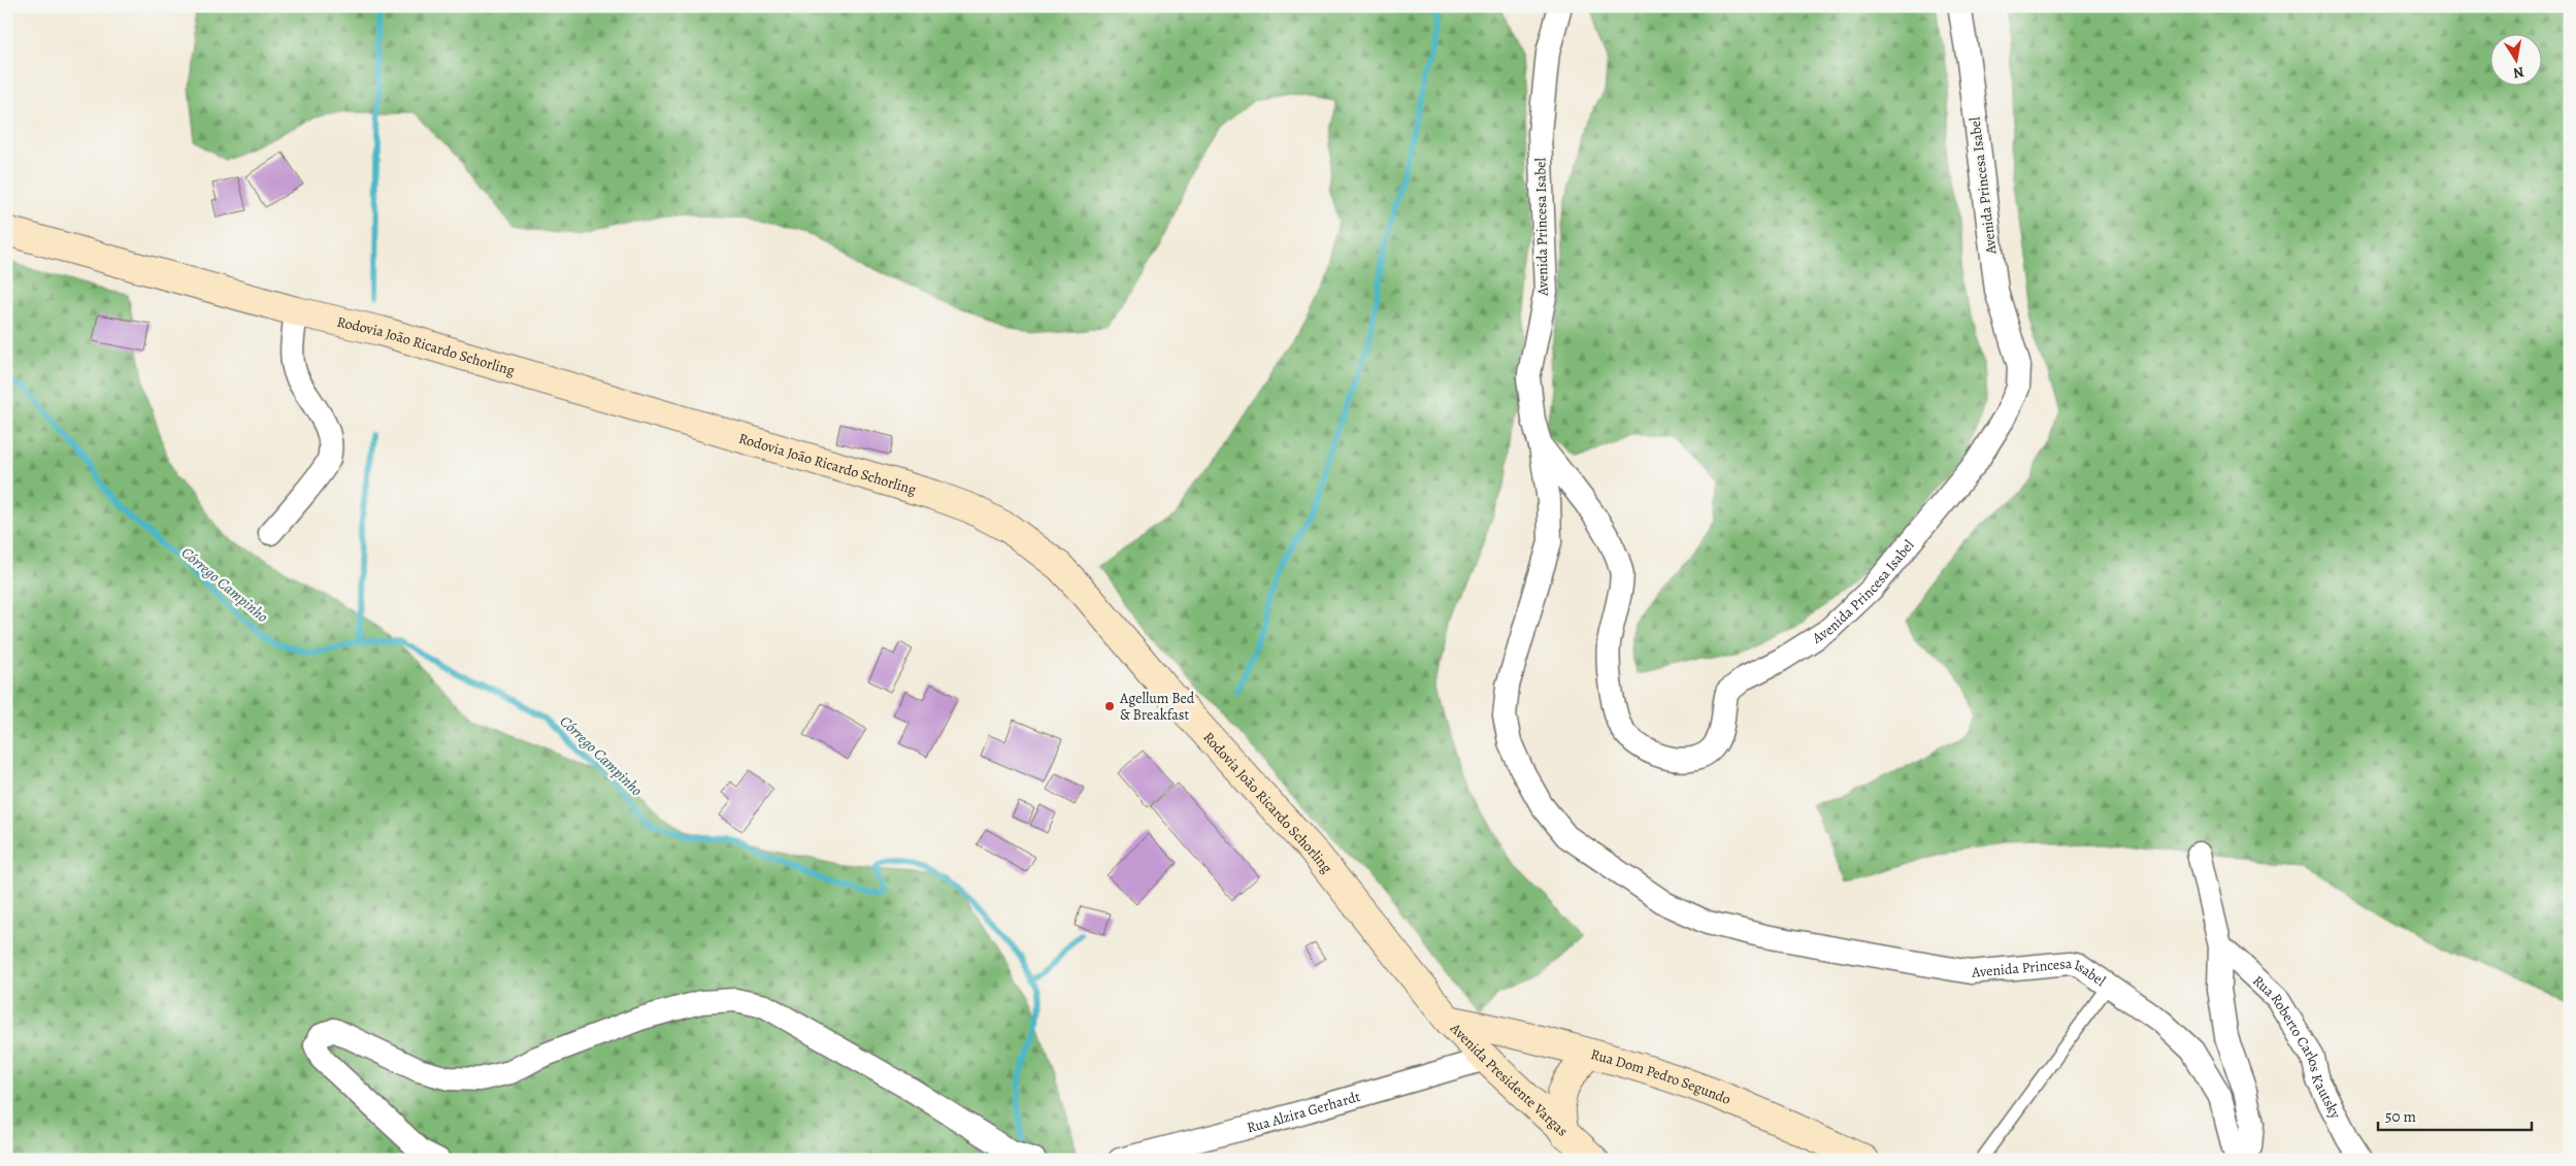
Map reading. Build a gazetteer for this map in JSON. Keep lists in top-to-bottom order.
{
  "streets": {
    "main road": ["Rodovia João Ricardo Schorling", "Rua Dom Pedro Segundo", "Avenida Presidente Vargas"],
    "street": ["Avenida Princesa Isabel", "Rua Roberto Carlos Kautsky", "Rua Alzira Gerhardt"]
  },
  "crossings": [
    ["Rodovia João Ricardo Schorling", "Rua Dom Pedro Segundo"],
    ["Rodovia João Ricardo Schorling", "Avenida Presidente Vargas"],
    ["Rua Dom Pedro Segundo", "Avenida Presidente Vargas"],
    ["Avenida Presidente Vargas", "Rua Alzira Gerhardt"]
  ],
  "water": ["Córrego Campinho"],
  "places": ["Agellum Bed & Breakfast"],
  "scale_bar": "50 m",
  "north": "bottom"
}
